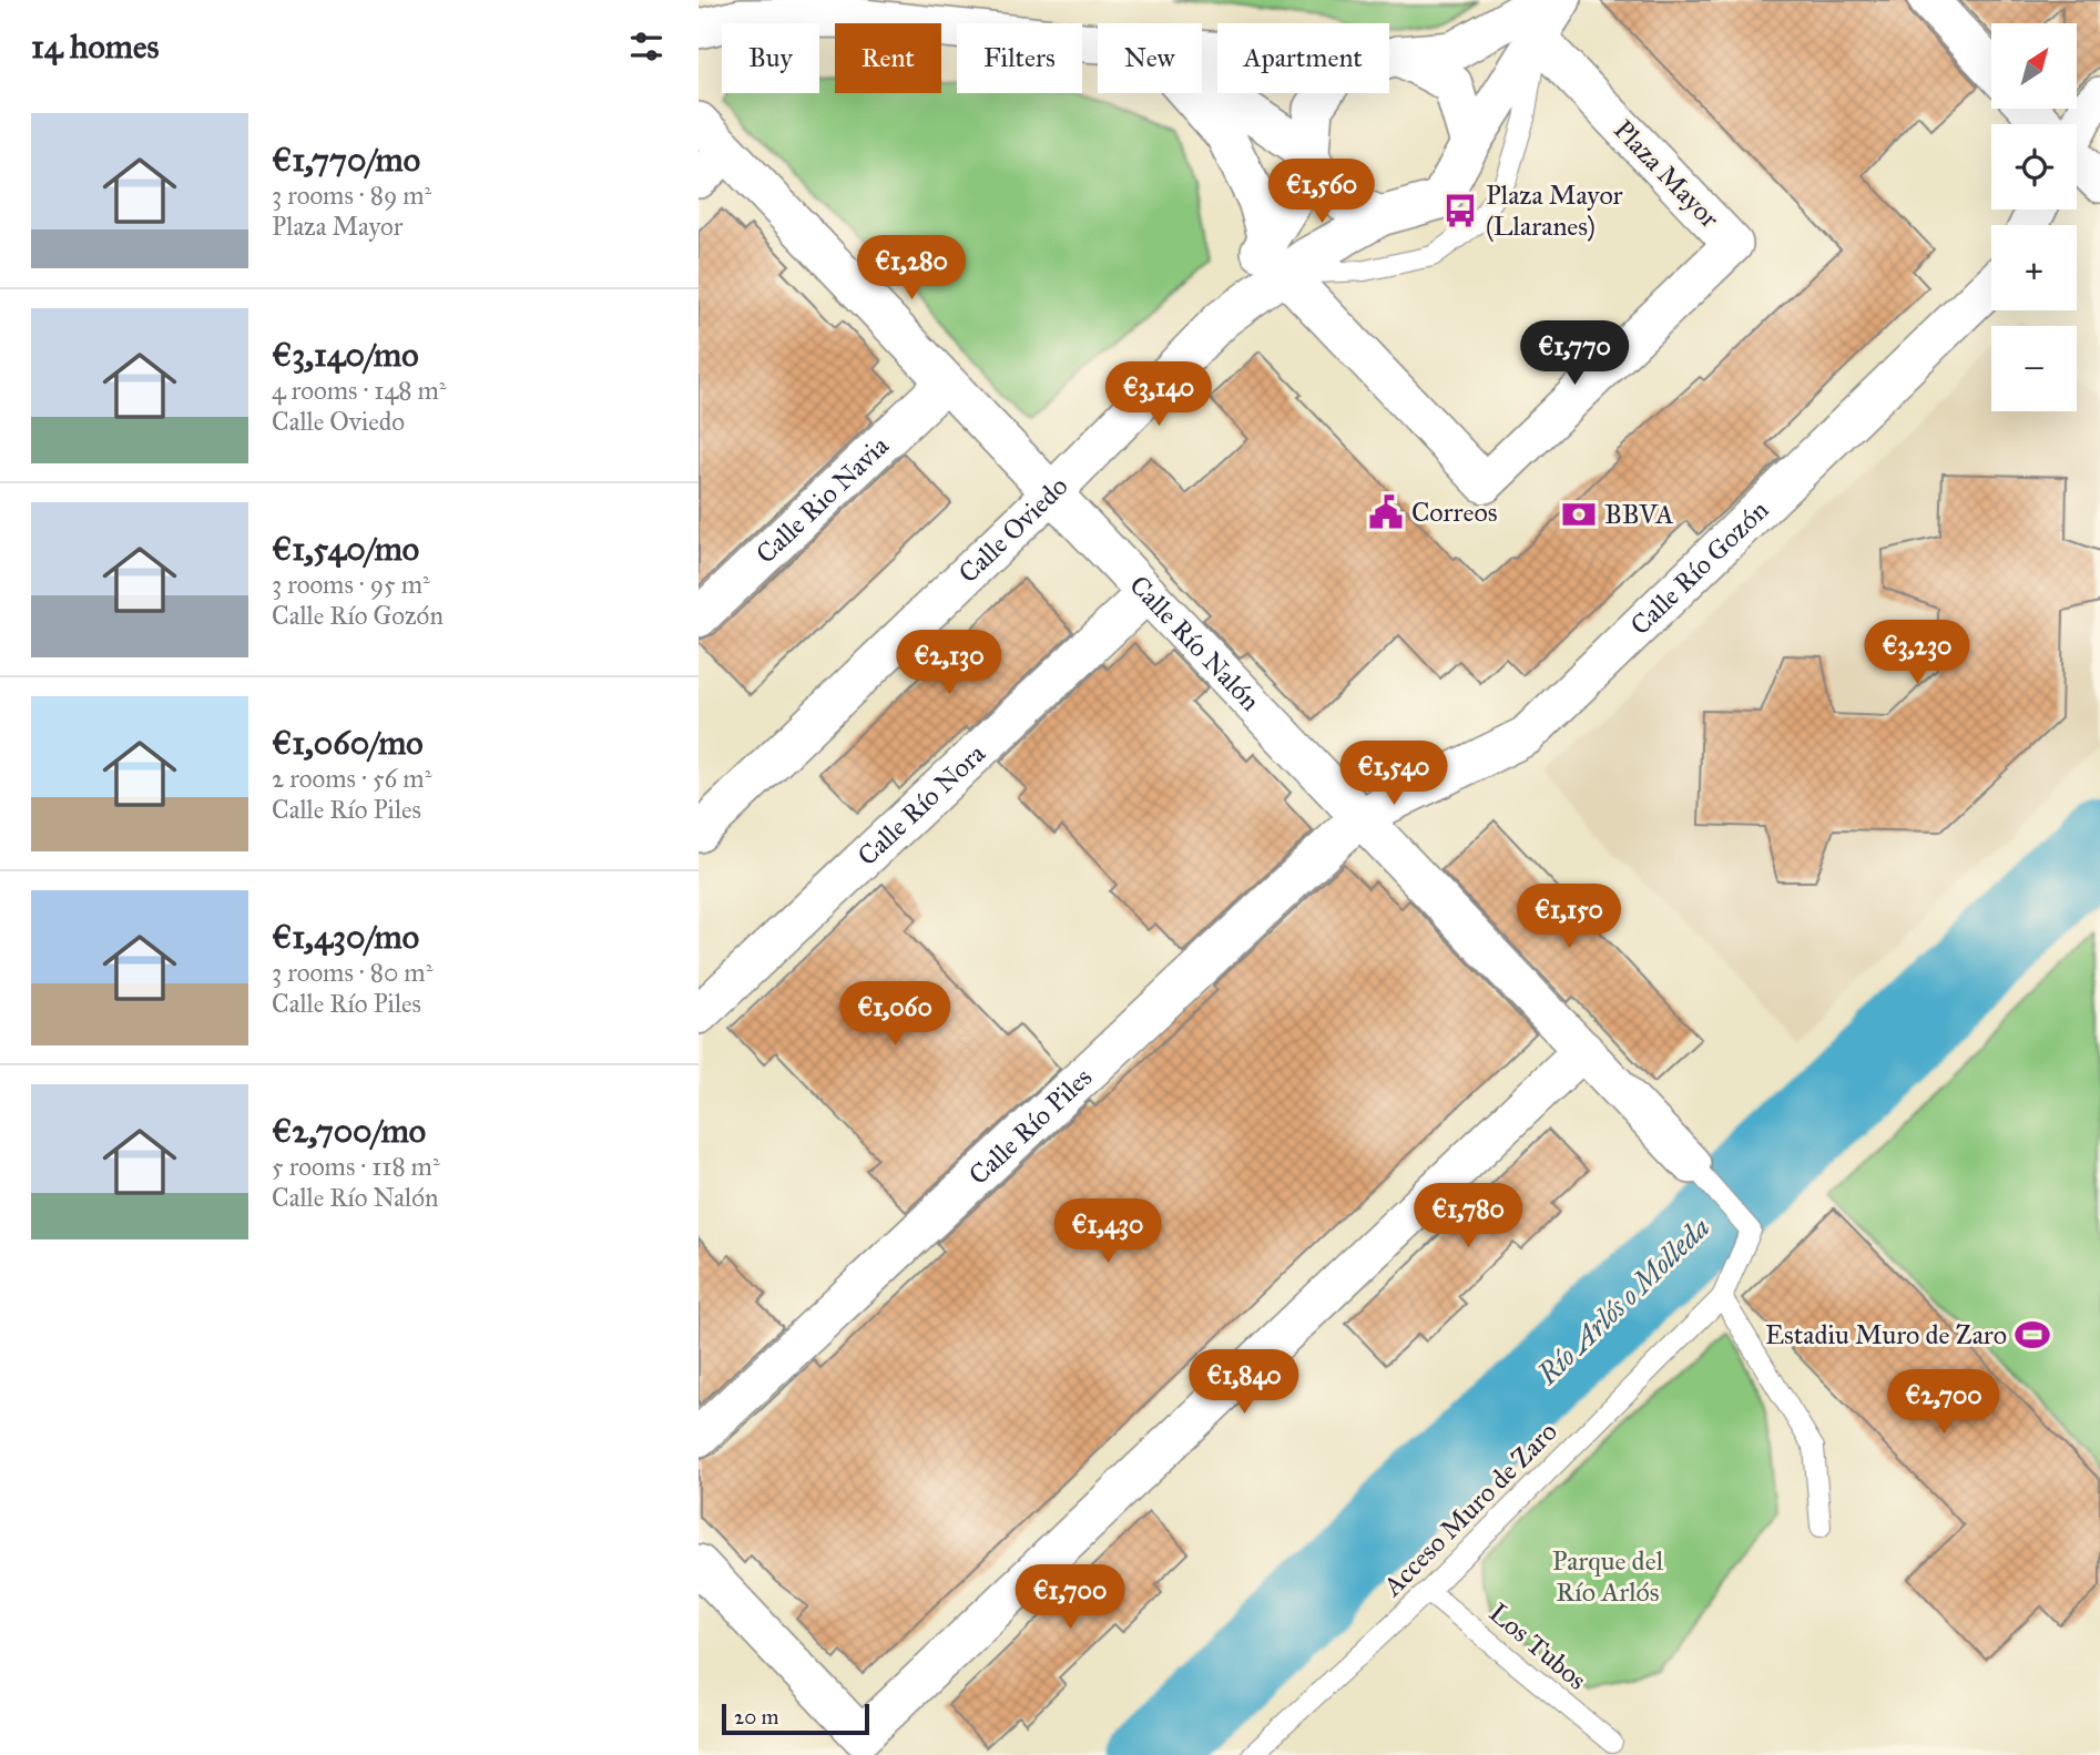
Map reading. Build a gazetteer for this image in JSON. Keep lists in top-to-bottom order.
{
  "streets": {
    "street": [
      "Plaza Mayor",
      "Calle Rio Navia",
      "Calle Oviedo",
      "Calle Río Gozón",
      "Calle Río Nalón",
      "Calle Río Nora",
      "Calle Río Piles"
    ],
    "lane": ["Acceso Muro de Zaro", "Los Tubos"]
  },
  "crossings": [
    ["Plaza Mayor", "Calle Oviedo"],
    ["Calle Rio Navia", "Calle Río Nalón"],
    ["Calle Oviedo", "Calle Río Nalón"],
    ["Calle Río Gozón", "Calle Río Nalón"],
    ["Calle Río Gozón", "Calle Río Piles"],
    ["Calle Río Nalón", "Calle Río Nora"],
    ["Calle Río Nalón", "Calle Río Piles"],
    ["Acceso Muro de Zaro", "Los Tubos"]
  ],
  "water": ["Río Arlós o Molleda"],
  "parks": ["Parque del Río Arlós"],
  "places": {
    "bus stop": ["Plaza Mayor (Llaranes)"],
    "public building": ["Correos"],
    "bank": ["BBVA"],
    "sports": ["Estadiu Muro de Zaro"]
  },
  "scale_bar": "20 m",
  "north": "top right",
  "page": {
    "heading": "14 homes",
    "map_buttons": ["+", "−"],
    "chip": [
      "Buy",
      "Rent",
      "Filters",
      "New",
      "Apartment"
    ],
    "list": [
      {
        "name": "€1,770/mo",
        "note": "3 rooms · 89 m² · Plaza Mayor"
      },
      {
        "name": "€3,140/mo",
        "note": "4 rooms · 148 m² · Calle Oviedo"
      },
      {
        "name": "€1,540/mo",
        "note": "3 rooms · 95 m² · Calle Río Gozón"
      },
      {
        "name": "€1,060/mo",
        "note": "2 rooms · 56 m² · Calle Río Piles"
      },
      {
        "name": "€1,430/mo",
        "note": "3 rooms · 80 m² · Calle Río Piles"
      },
      {
        "name": "€2,700/mo",
        "note": "5 rooms · 118 m² · Calle Río Nalón"
      }
    ],
    "price": [
      "€1,560",
      "€1,280",
      "€1,770",
      "€3,140",
      "€3,230",
      "€2,130",
      "€1,540",
      "€1,150",
      "€1,060",
      "€1,780",
      "€1,430",
      "€1,840",
      "€2,700",
      "€1,700"
    ],
    "scale": "20 m"
  }
}
